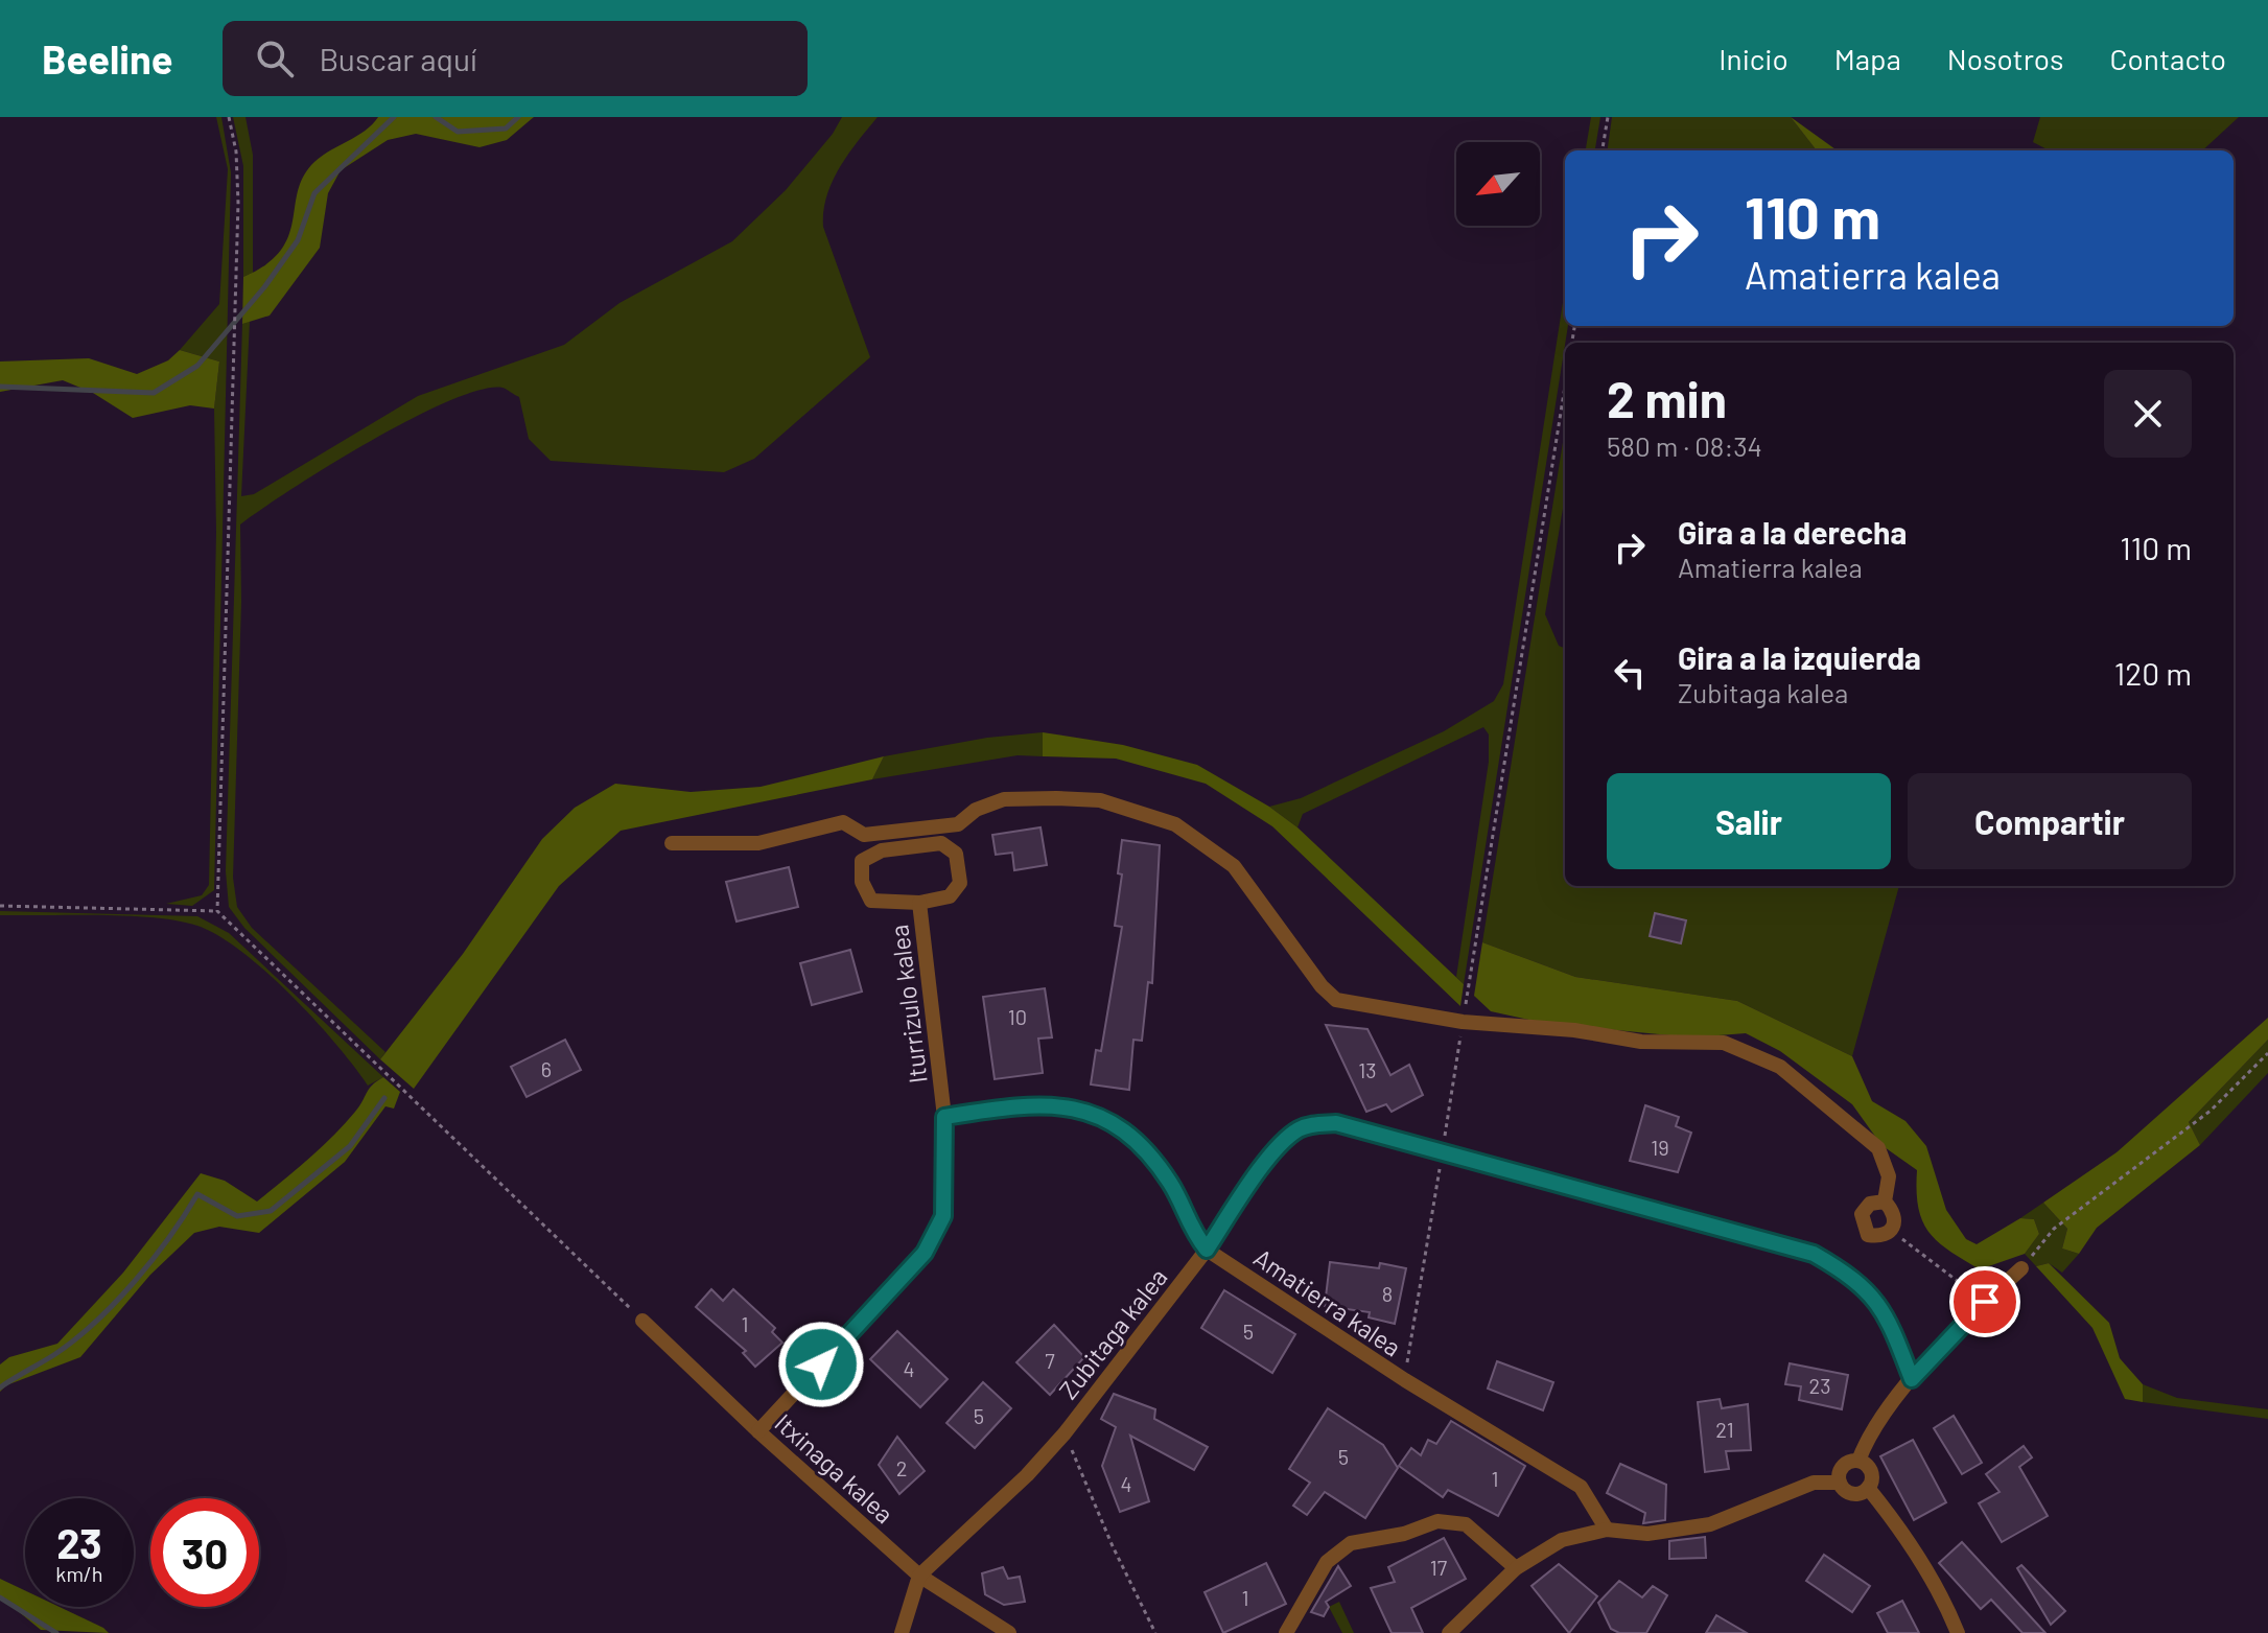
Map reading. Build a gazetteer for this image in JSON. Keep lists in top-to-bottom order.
{
  "streets": {
    "street": [
      "Iturrizulo kalea",
      "Amatierra kalea",
      "Zubitaga kalea",
      "Itxinaga kalea"
    ]
  },
  "crossings": [
    ["Iturrizulo kalea", "Amatierra kalea"],
    ["Iturrizulo kalea", "Itxinaga kalea"],
    ["Amatierra kalea", "Zubitaga kalea"],
    ["Zubitaga kalea", "Itxinaga kalea"]
  ],
  "house_numbers": [
    "10",
    "6",
    "13",
    "19",
    "8",
    "1",
    "5",
    "7",
    "4",
    "23",
    "5",
    "21",
    "5",
    "2",
    "1",
    "4",
    "17",
    "1"
  ],
  "north": "bottom left",
  "page": {
    "header": "Beeline",
    "search": "Buscar aquí",
    "nav": [
      "Inicio",
      "Mapa",
      "Nosotros",
      "Contacto"
    ],
    "turn": ["110 m", "Amatierra kalea"],
    "heading": ["2 min", "580 m · 08:34"],
    "list": [
      {
        "name": "Gira a la derecha",
        "note": "Amatierra kalea",
        "value": "110 m"
      },
      {
        "name": "Gira a la izquierda",
        "note": "Zubitaga kalea",
        "value": "120 m"
      }
    ],
    "buttons": ["Salir", "Compartir"],
    "speed": "23 km/h",
    "limit": "30"
  }
}
